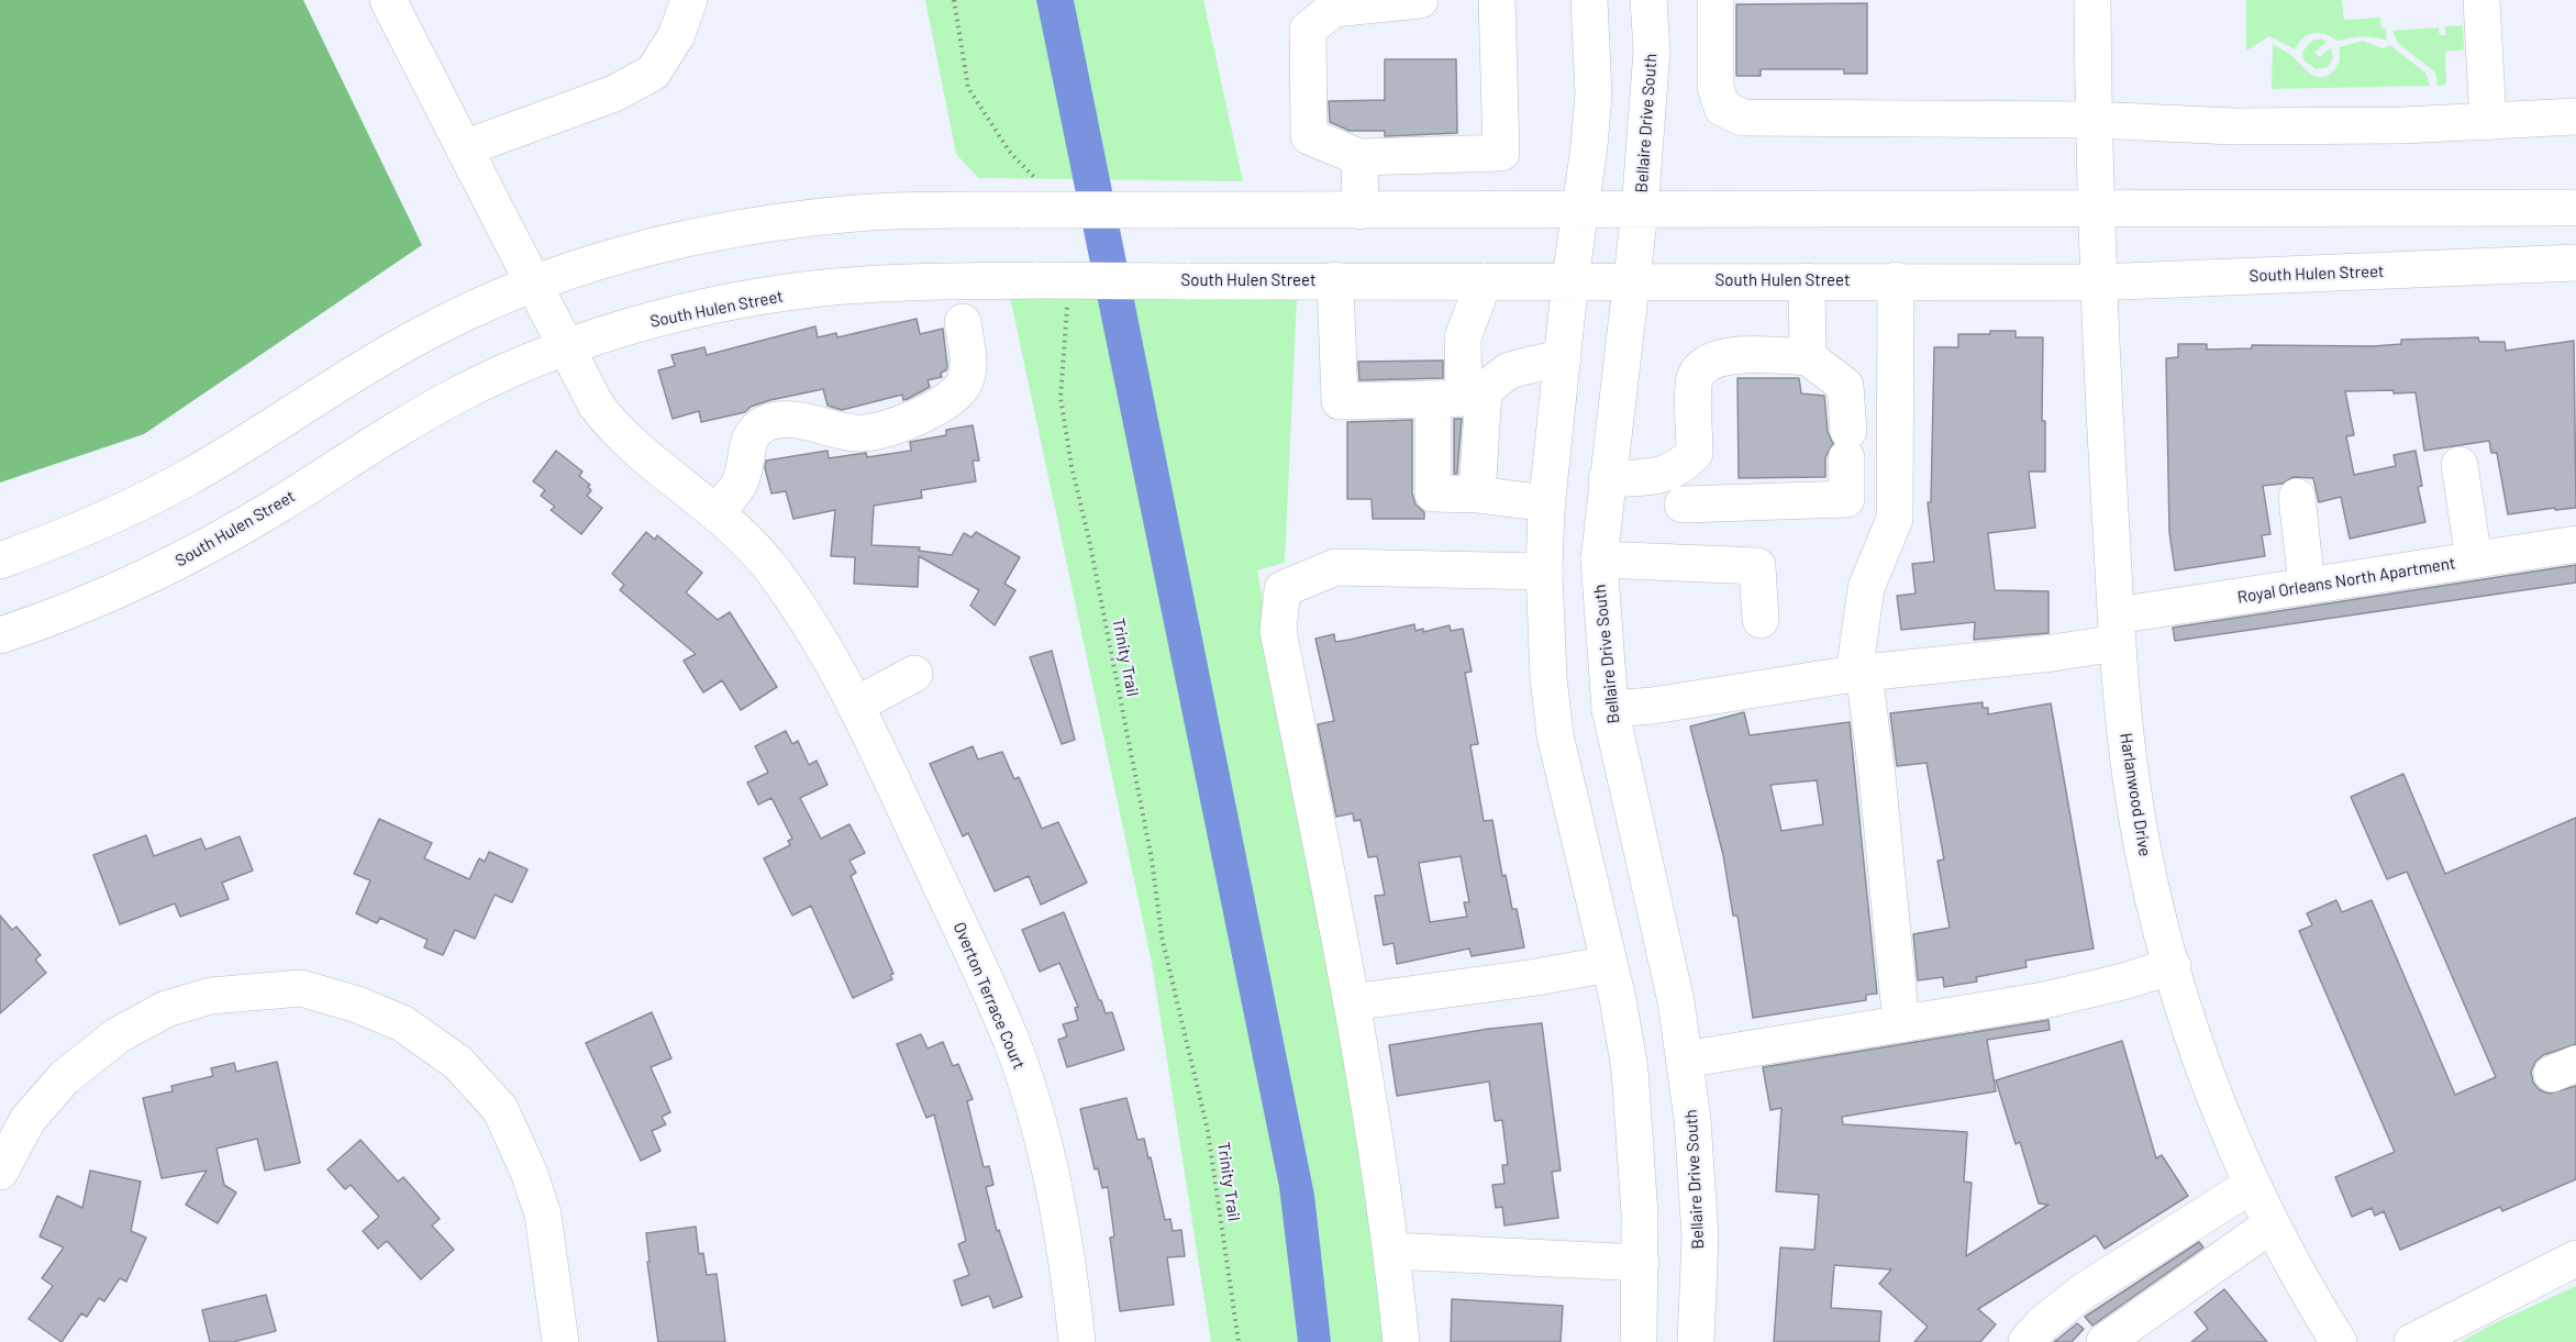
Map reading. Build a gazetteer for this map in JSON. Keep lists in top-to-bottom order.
{
  "streets": {
    "main road": [
      "Bellaire Drive South",
      "South Hulen Street",
      "Royal Orleans North Apartment",
      "Harlanwood Drive",
      "Overton Terrace Court"
    ],
    "path": ["Trinity Trail"]
  },
  "crossings": [
    ["Bellaire Drive South", "South Hulen Street"],
    ["Bellaire Drive South", "Royal Orleans North Apartment"],
    ["South Hulen Street", "Trinity Trail"],
    ["South Hulen Street", "Harlanwood Drive"],
    ["South Hulen Street", "Overton Terrace Court"],
    ["Royal Orleans North Apartment", "Harlanwood Drive"]
  ]
}
